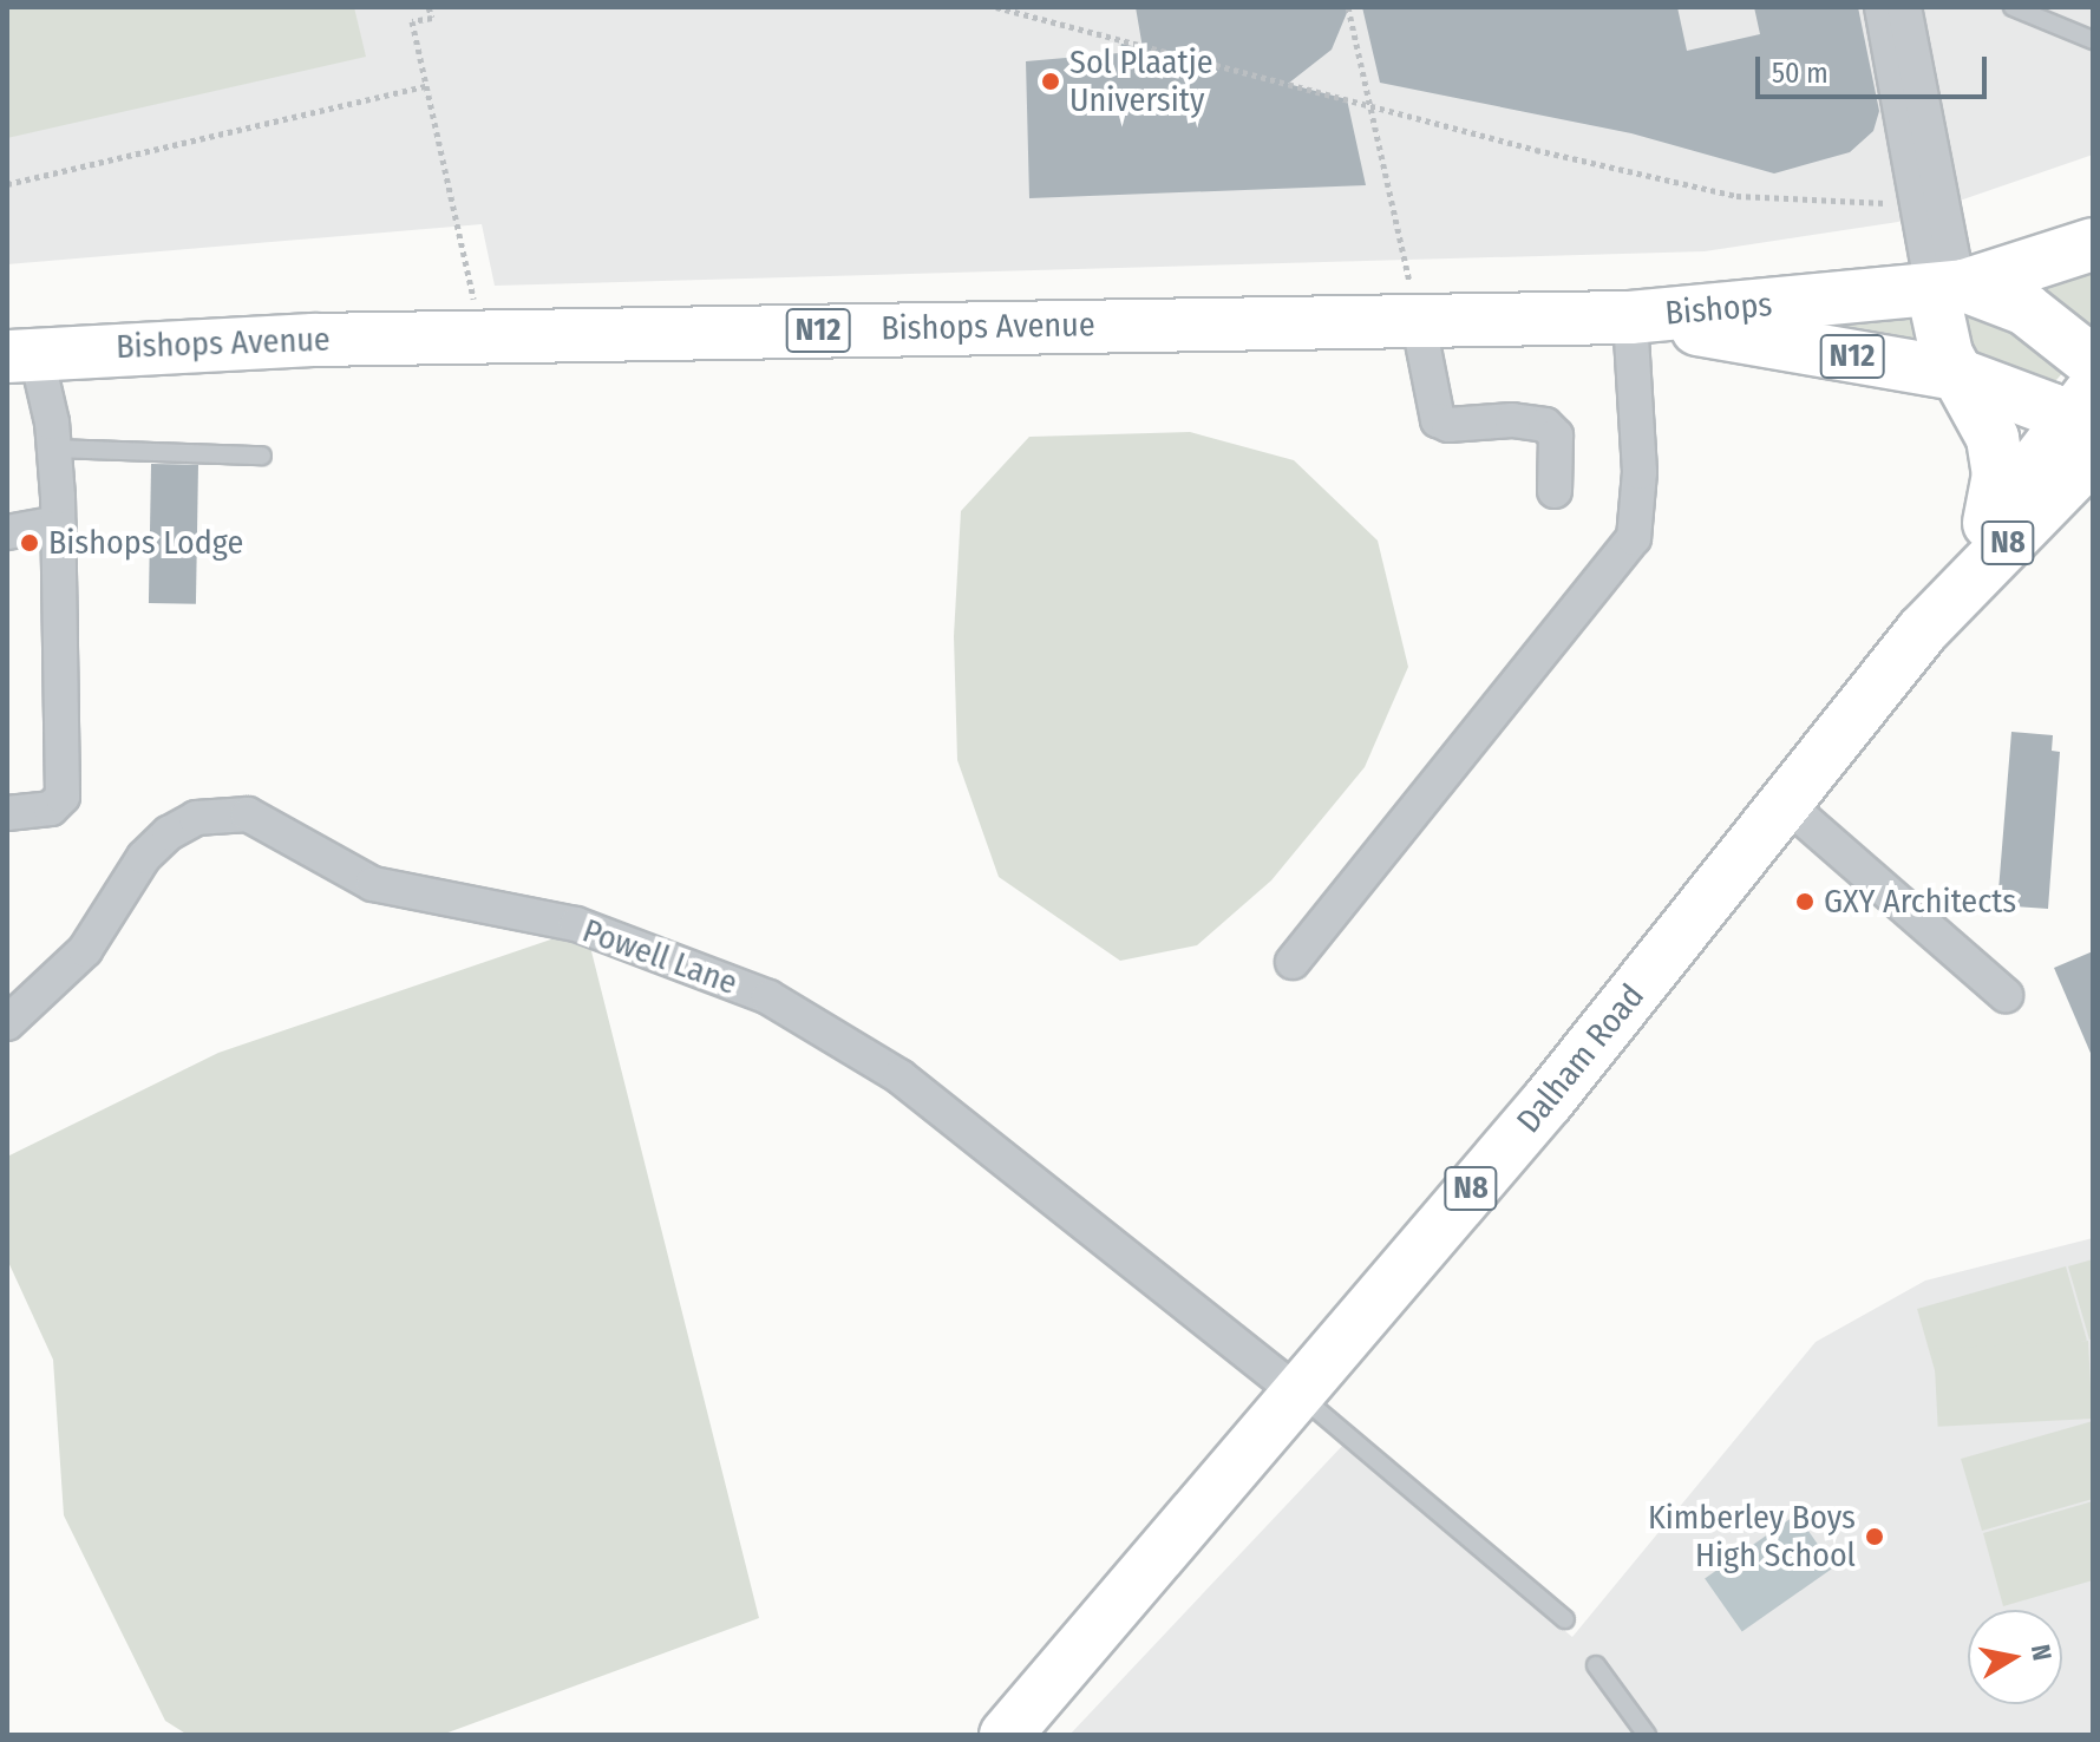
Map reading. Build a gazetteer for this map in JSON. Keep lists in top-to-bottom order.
{
  "streets": {
    "highway": [
      "Bishops",
      "Bishops Avenue",
      "N12",
      "N8",
      "Dalham Road"
    ],
    "street": ["Powell Lane"]
  },
  "crossings": [
    ["Bishops", "Bishops Avenue"],
    ["Bishops", "Dalham Road"],
    ["Powell Lane", "Dalham Road"]
  ],
  "places": [
    "Sol Plaatje University",
    "Bishops Lodge",
    "GXY Architects",
    "Kimberley Boys High School"
  ],
  "scale_bar": "50 m",
  "north": "right"
}
